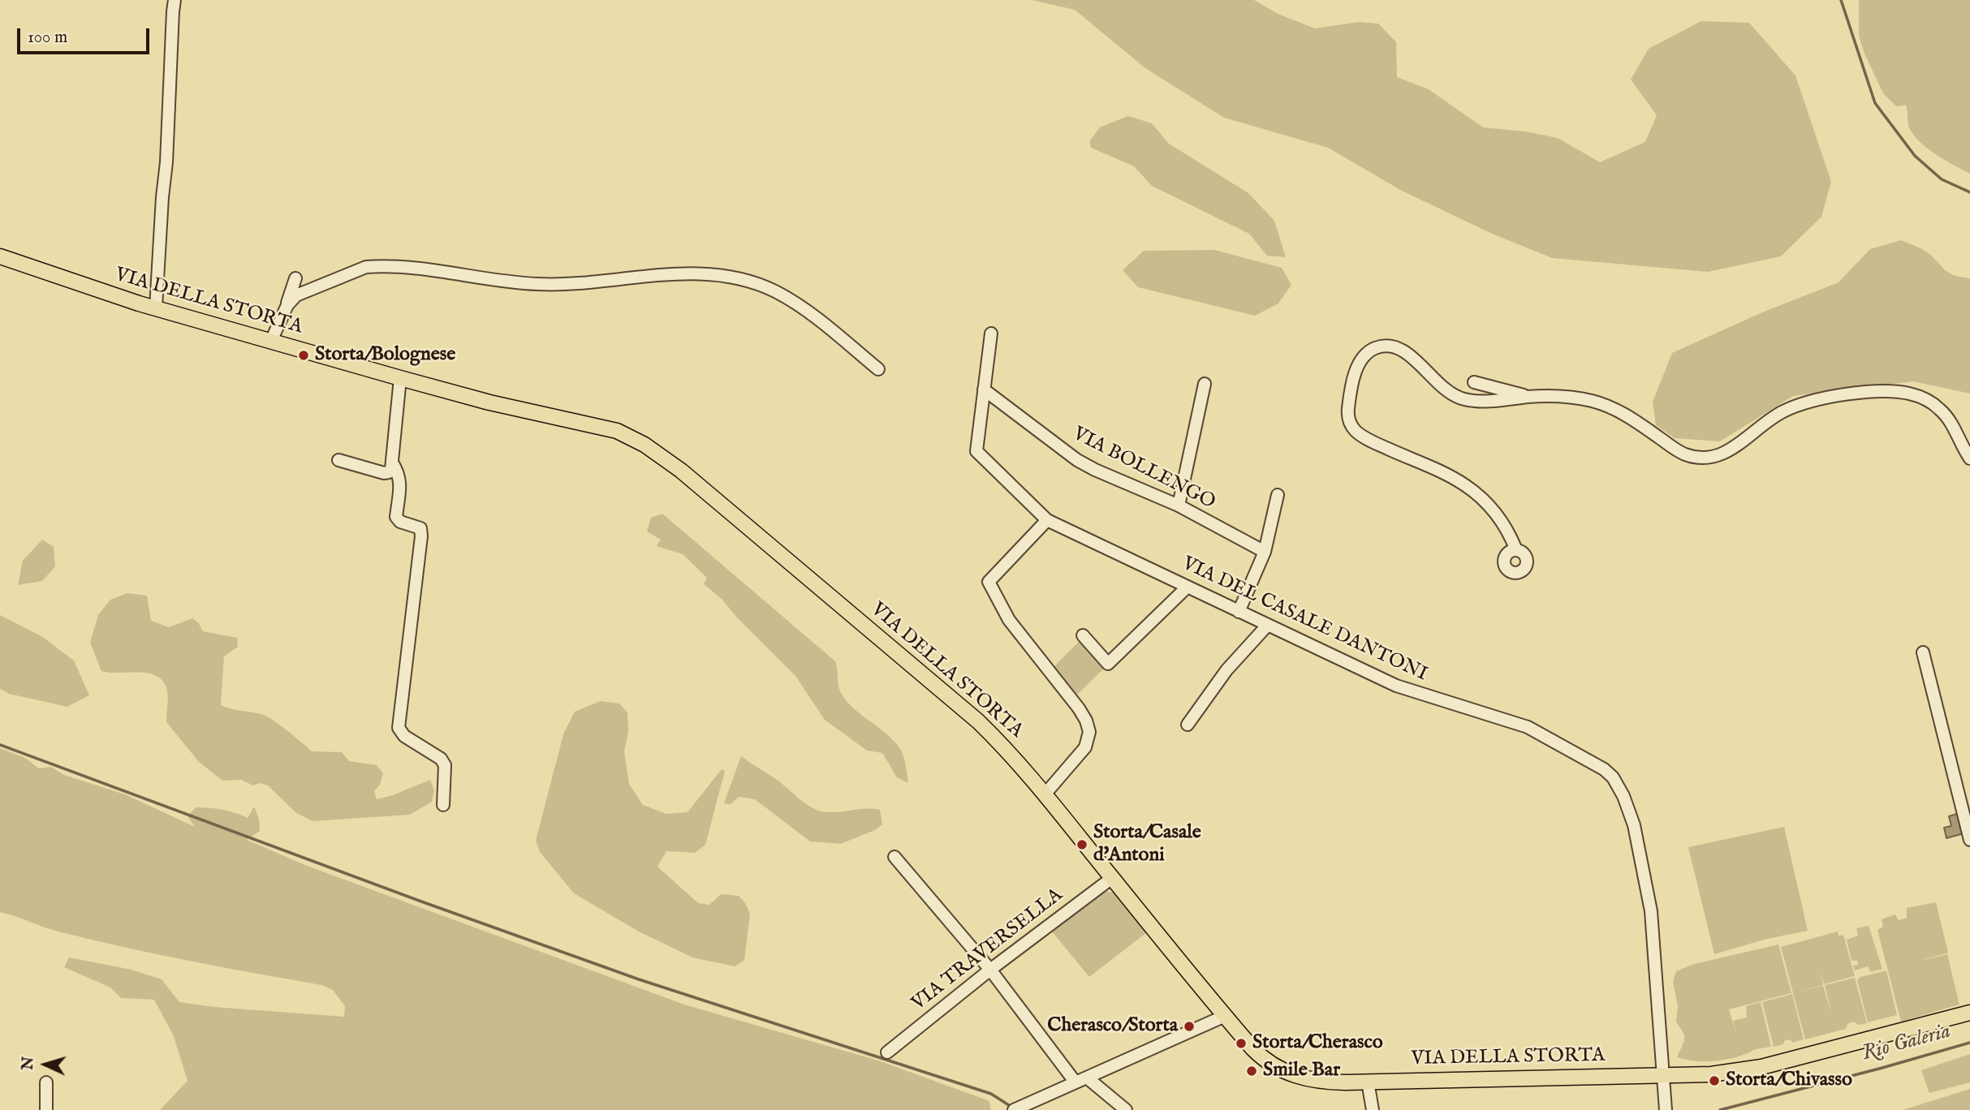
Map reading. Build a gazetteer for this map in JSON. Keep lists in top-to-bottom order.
{
  "streets": {
    "main road": ["VIA DELLA STORTA"],
    "street": ["VIA BOLLENGO", "VIA DEL CASALE DANTONI", "VIA TRAVERSELLA"]
  },
  "crossings": [
    ["VIA DELLA STORTA", "VIA DEL CASALE DANTONI"],
    ["VIA DELLA STORTA", "VIA TRAVERSELLA"],
    ["VIA BOLLENGO", "VIA DEL CASALE DANTONI"]
  ],
  "water": ["Rio Galeria"],
  "places": [
    "Storta/Bolognese",
    "Storta/Casale d'Antoni",
    "Cherasco/Storta",
    "Storta/Cherasco",
    "Smile Bar",
    "Storta/Chivasso"
  ],
  "scale_bar": "100 m",
  "north": "left"
}
